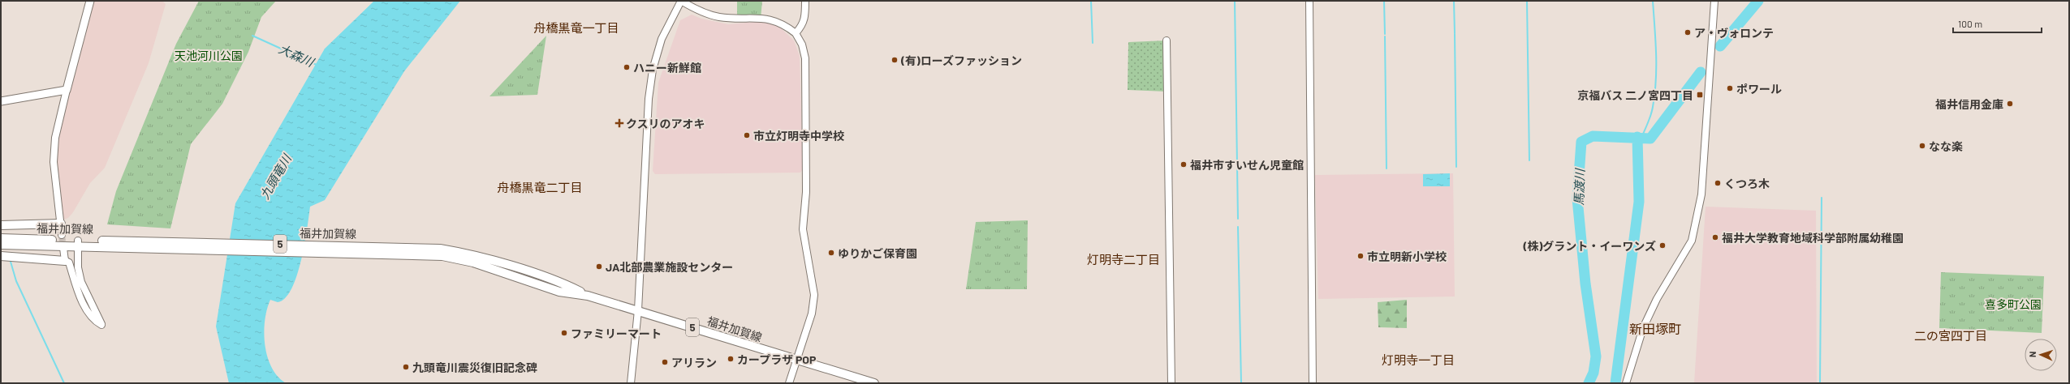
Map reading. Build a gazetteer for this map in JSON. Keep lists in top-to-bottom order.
{
  "streets": {
    "main road": ["福井加賀線", "5"]
  },
  "districts": [
    "舟橋黒竜一丁目",
    "舟橋黒竜二丁目",
    "灯明寺二丁目",
    "新田塚町",
    "二の宮四丁目",
    "灯明寺一丁目"
  ],
  "water": ["大森川", "九頭竜川", "馬渡川"],
  "parks": ["天池河川公園", "喜多町公園"],
  "places": {
    "other": [
      "ア・ヴォロンテ",
      "(有)ローズファッション",
      "ハニー新鮮館",
      "ポワール",
      "福井信用金庫",
      "市立灯明寺中学校",
      "なな楽",
      "福井市すいせん児童館",
      "くつろ木",
      "福井大学教育地域科学部附属幼稚園",
      "(株)グラント・イーワンズ",
      "ゆりかご保育園",
      "市立明新小学校",
      "JA北部農業施設センター",
      "ファミリーマート",
      "カープラザ POP",
      "アリラン",
      "九頭竜川震災復旧記念碑"
    ],
    "transit": ["京福バス 二ノ宮四丁目"],
    "health": ["クスリのアオキ"]
  },
  "scale_bar": "100 m",
  "north": "left"
}
